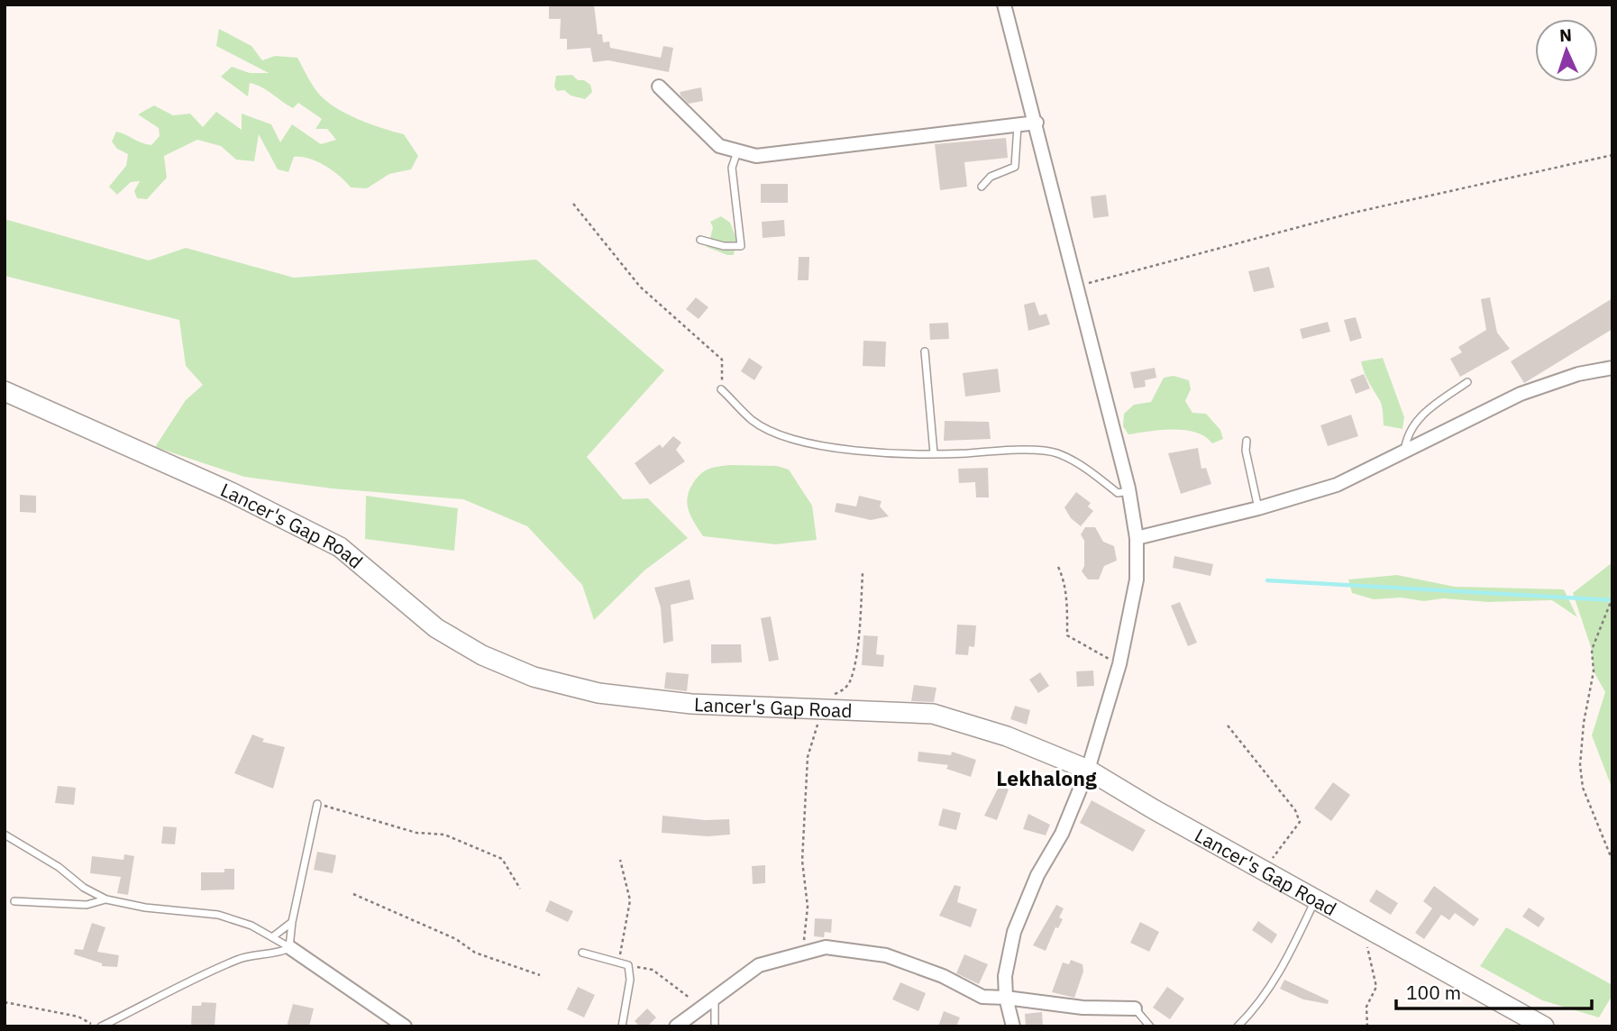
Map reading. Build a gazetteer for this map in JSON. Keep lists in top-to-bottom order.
{
  "streets": {
    "main road": ["Lancer's Gap Road"]
  },
  "districts": ["Lekhalong"],
  "scale_bar": "100 m",
  "north": "top"
}
